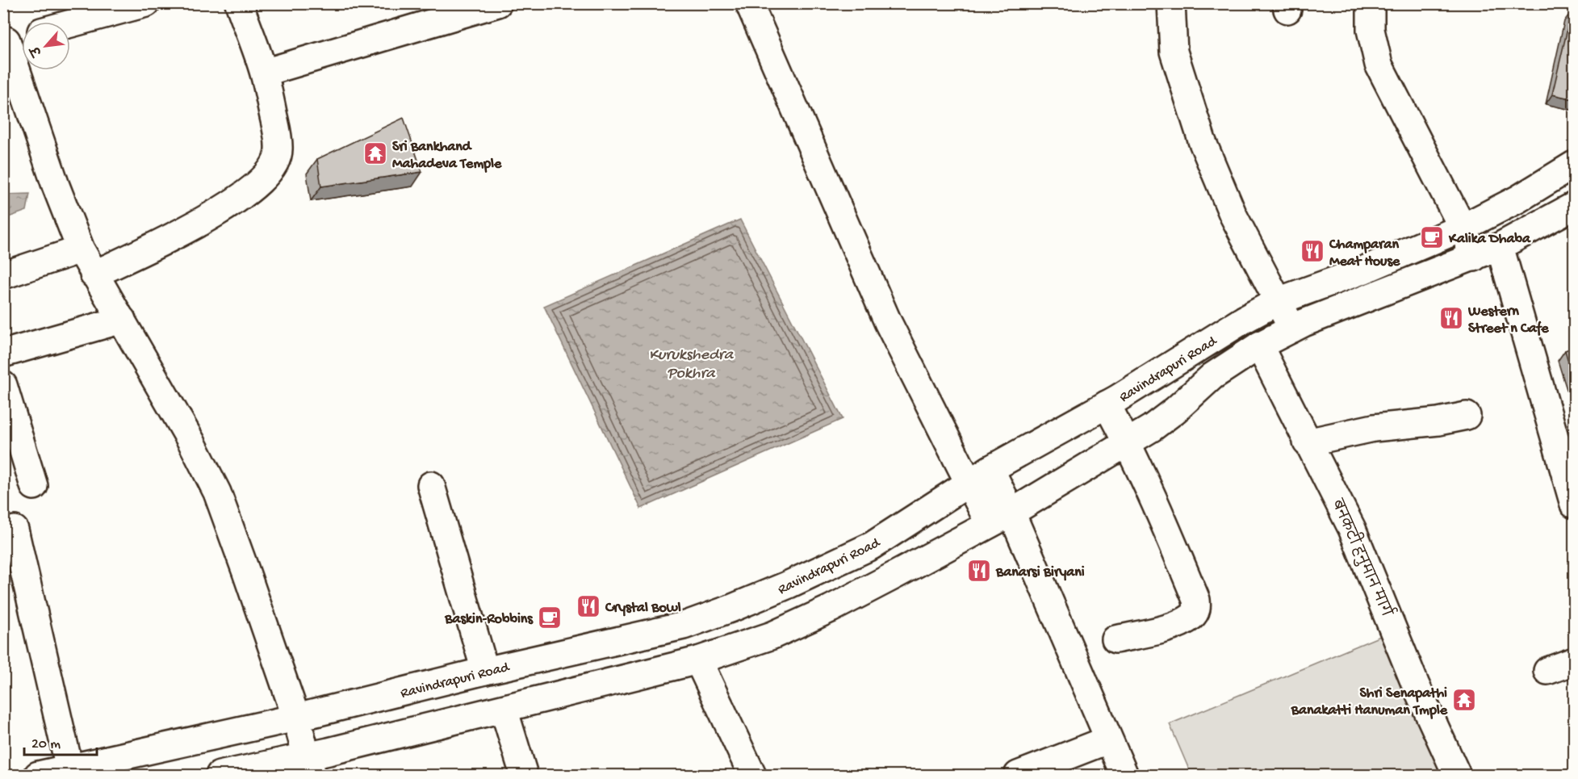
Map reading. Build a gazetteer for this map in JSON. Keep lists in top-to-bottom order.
{
  "streets": {
    "street": ["Ravindrapuri Road", "बनकटी हनुमान मार्ग"]
  },
  "crossings": [
    ["Ravindrapuri Road", "बनकटी हनुमान मार्ग"]
  ],
  "water": ["Kurukshedra Pokhra"],
  "places": {
    "temple": ["Sri Bankhand Mahadeva Temple", "Shri Senapathi Banakatti Hanuman Tmple"],
    "cafe": ["Kalika Dhaba", "Baskin-Robbins"],
    "restaurant": [
      "Champaran Meat House",
      "Western Street n Cafe",
      "Banarsi Biryani",
      "Crystal Bowl"
    ]
  },
  "scale_bar": "20 m",
  "north": "bottom left"
}
